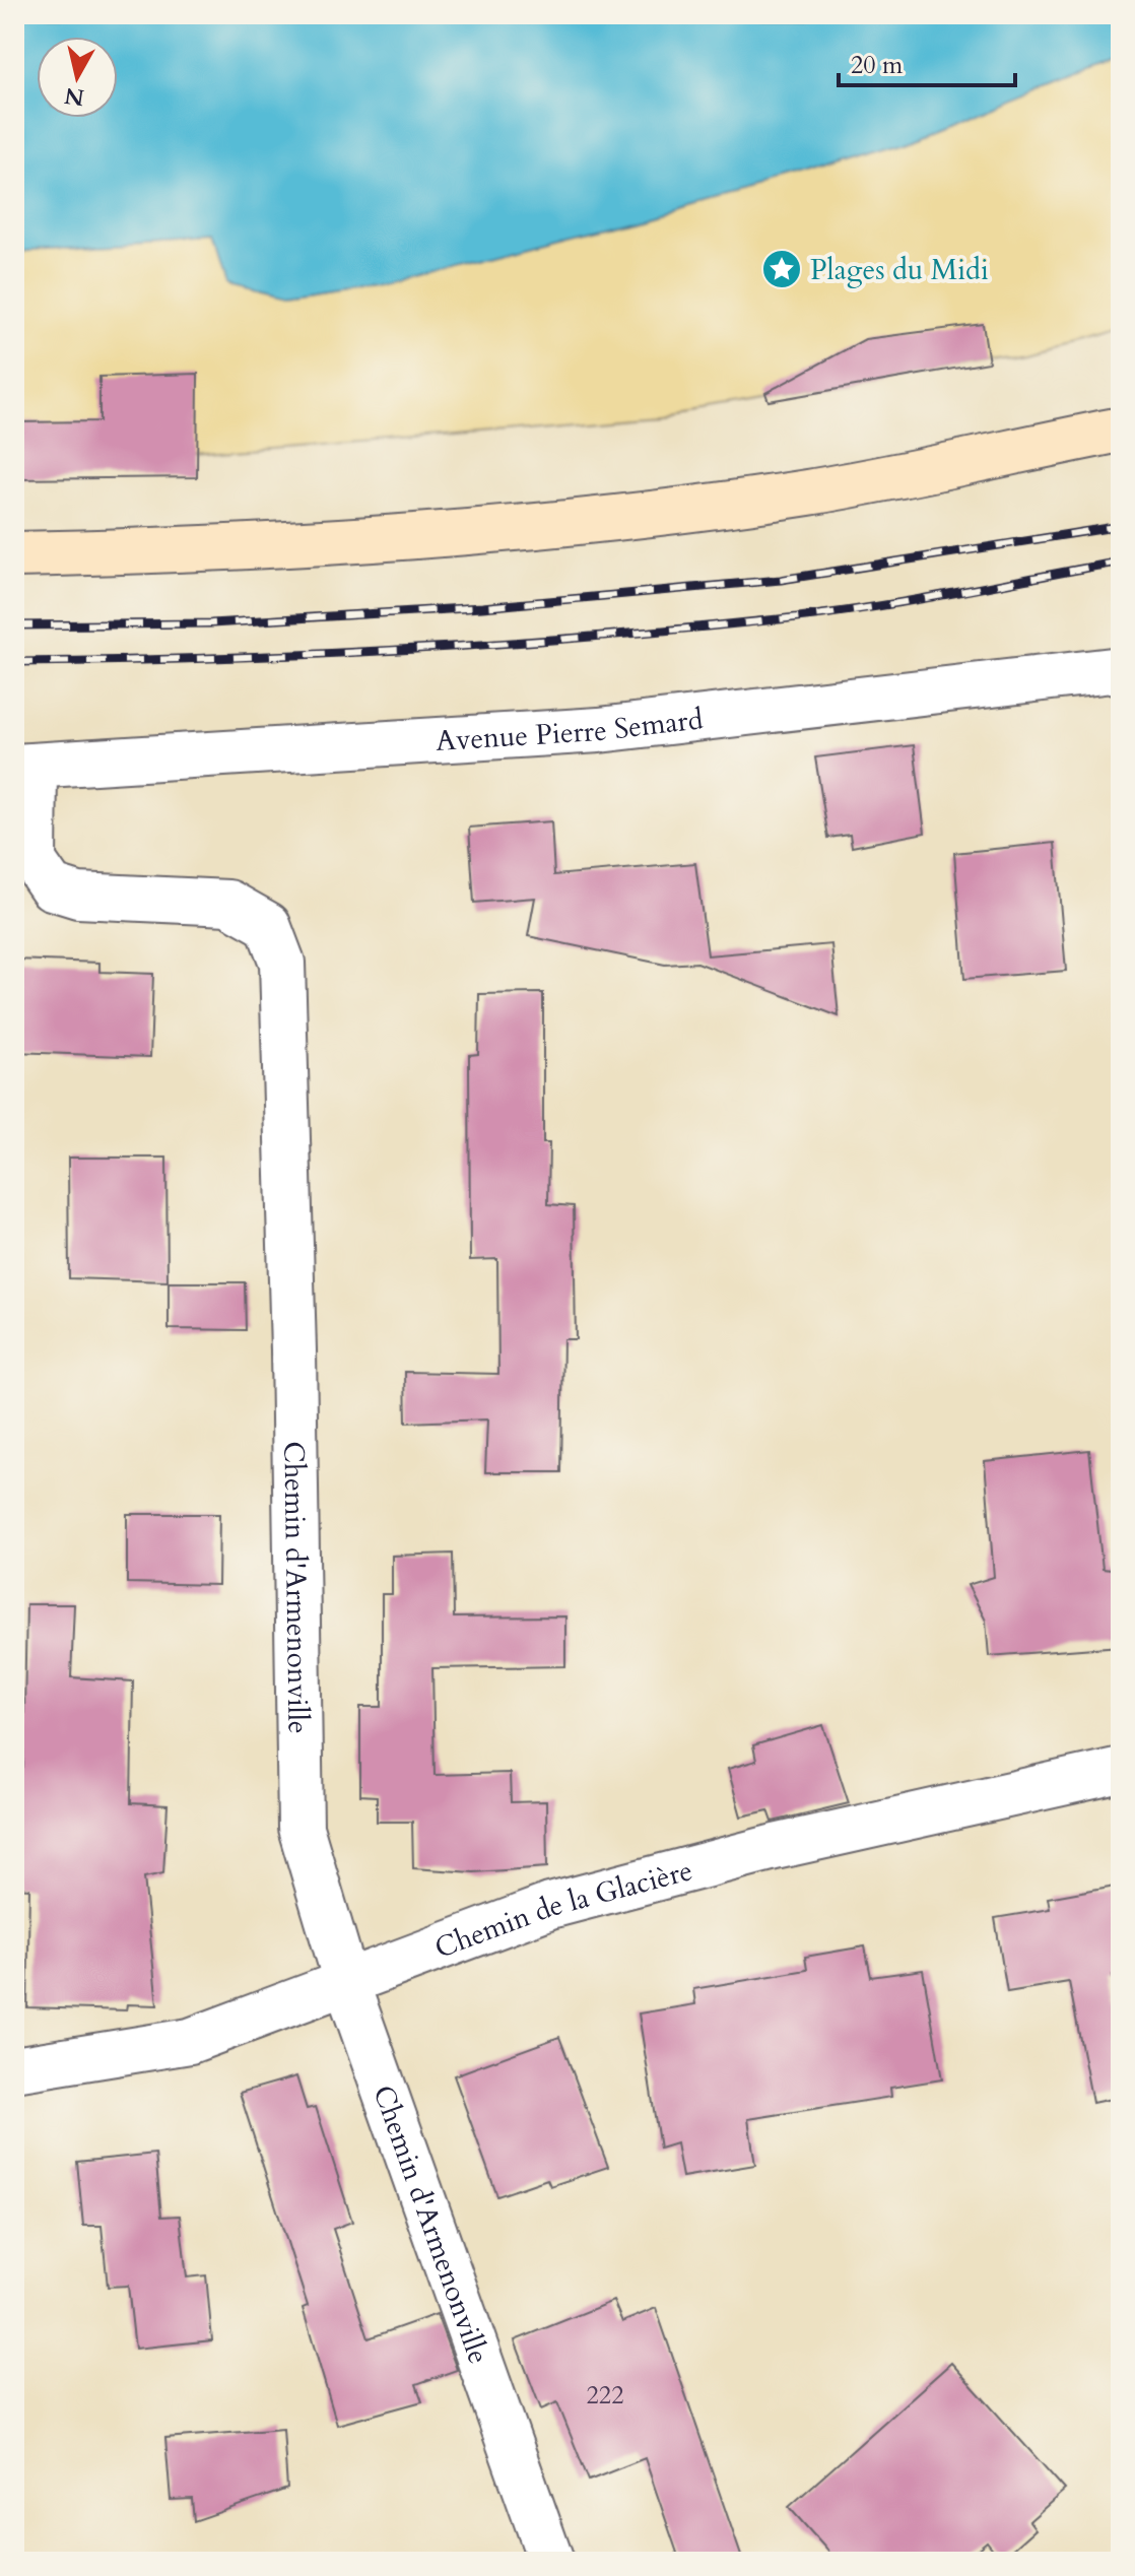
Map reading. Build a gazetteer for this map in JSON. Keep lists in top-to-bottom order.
{
  "streets": {
    "street": ["Avenue Pierre Semard", "Chemin d'Armenonville", "Chemin de la Glacière"]
  },
  "crossings": [
    ["Avenue Pierre Semard", "Chemin d'Armenonville"],
    ["Chemin d'Armenonville", "Chemin de la Glacière"]
  ],
  "places": {
    "place": ["Plages du Midi"]
  },
  "house_numbers": ["222"],
  "scale_bar": "20 m",
  "north": "bottom"
}
